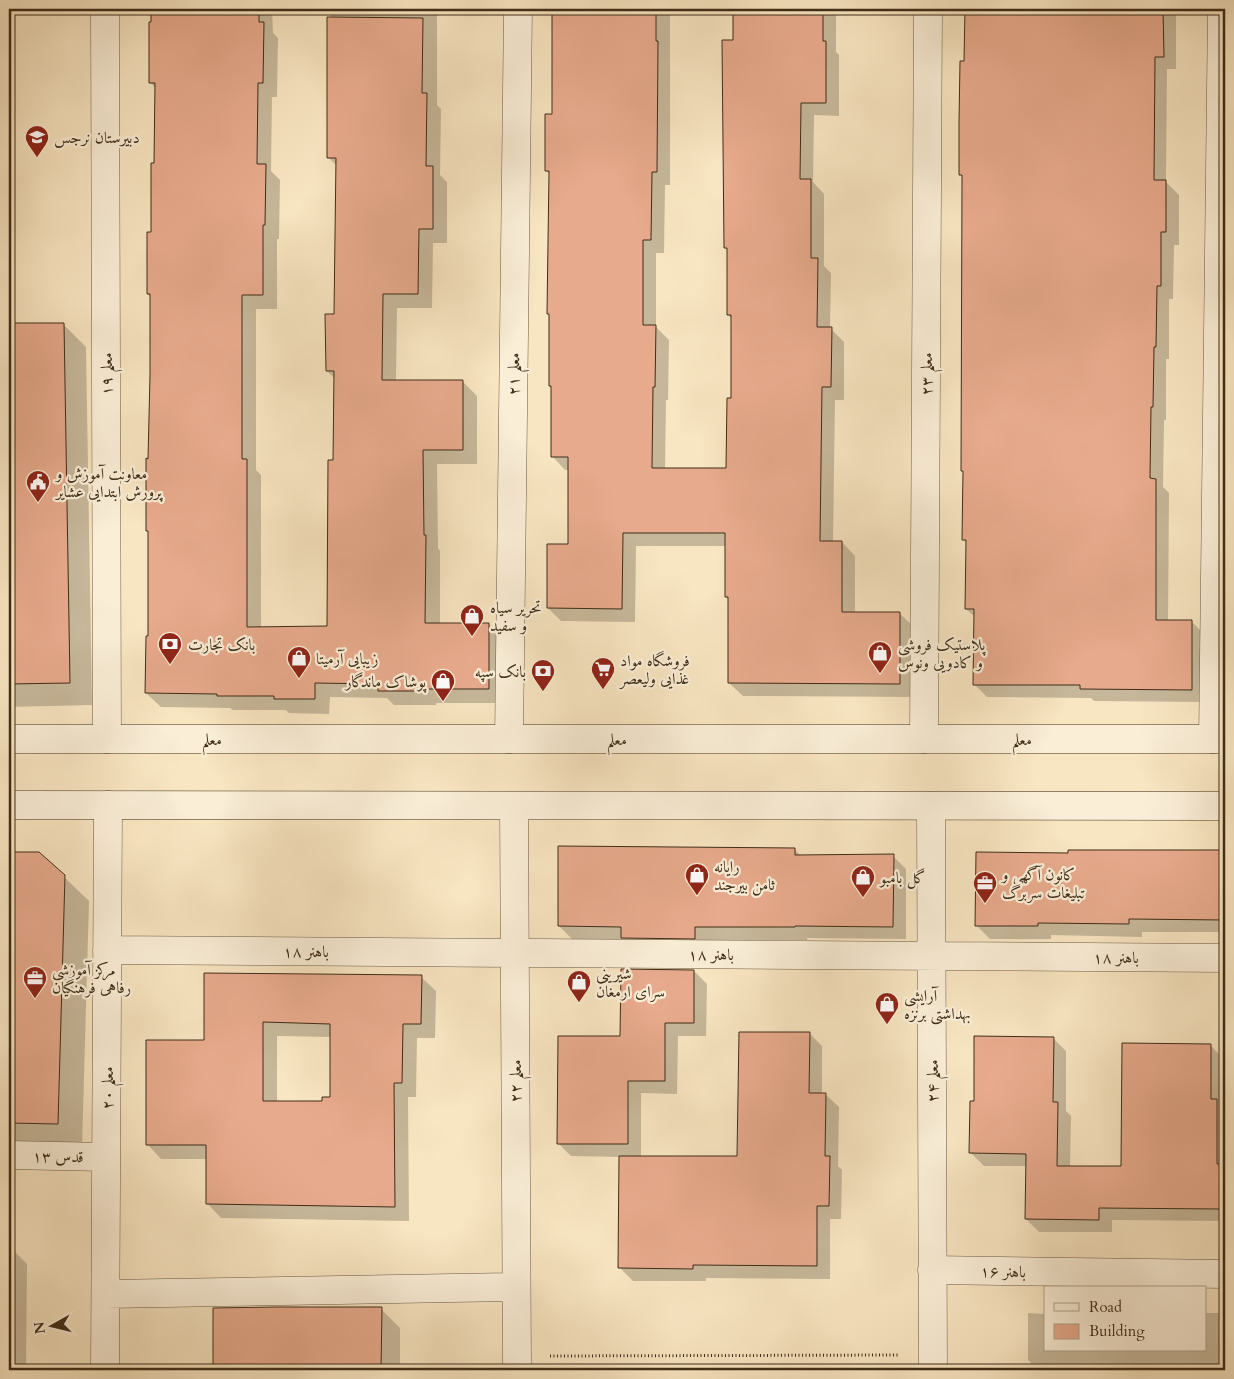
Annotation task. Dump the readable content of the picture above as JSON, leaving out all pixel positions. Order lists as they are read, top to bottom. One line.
{"streets":{"street":["معلم ۱۹","معلم ۲۱","معلم ۲۳","معلم","باهنر ۱۸","معلم ۲۲","معلم ۲۴","معلم ۲۰","قدس ۱۳","باهنر ۱۶"]},"crossings":[["معلم ۱۹","معلم"],["معلم ۲۱","معلم"],["معلم ۲۳","معلم"],["باهنر ۱۸","معلم ۲۲"],["باهنر ۱۸","معلم ۲۴"],["باهنر ۱۸","معلم ۲۰"],["معلم ۲۴","باهنر ۱۶"],["معلم ۲۰","قدس ۱۳"]],"places":{"school or university":["دبیرستان نرجس"],"public building":["معاونت آموزش و پرورش ابتدایی عشایر"],"shop":["تحریر سیاه و سفید","پلاستیک فروشی و کادویی ونوس","زیبایی آرمیتا","پوشاک ماندگار","رایانه ثامن بیرجند","گل بامبو","شیرینی سرای ارمغان","آرایشی بهداشتی برنزه"],"bank":["بانک تجارت","بانک سپه"],"supermarket":["فروشگاه مواد غذایی ولیعصر"],"office":["کانون آگهی و تبلیغات سربرگ","مرکز آموزشی رفاهی فرهنگیان"]},"legend":["Road","Building"],"north":"left"}
